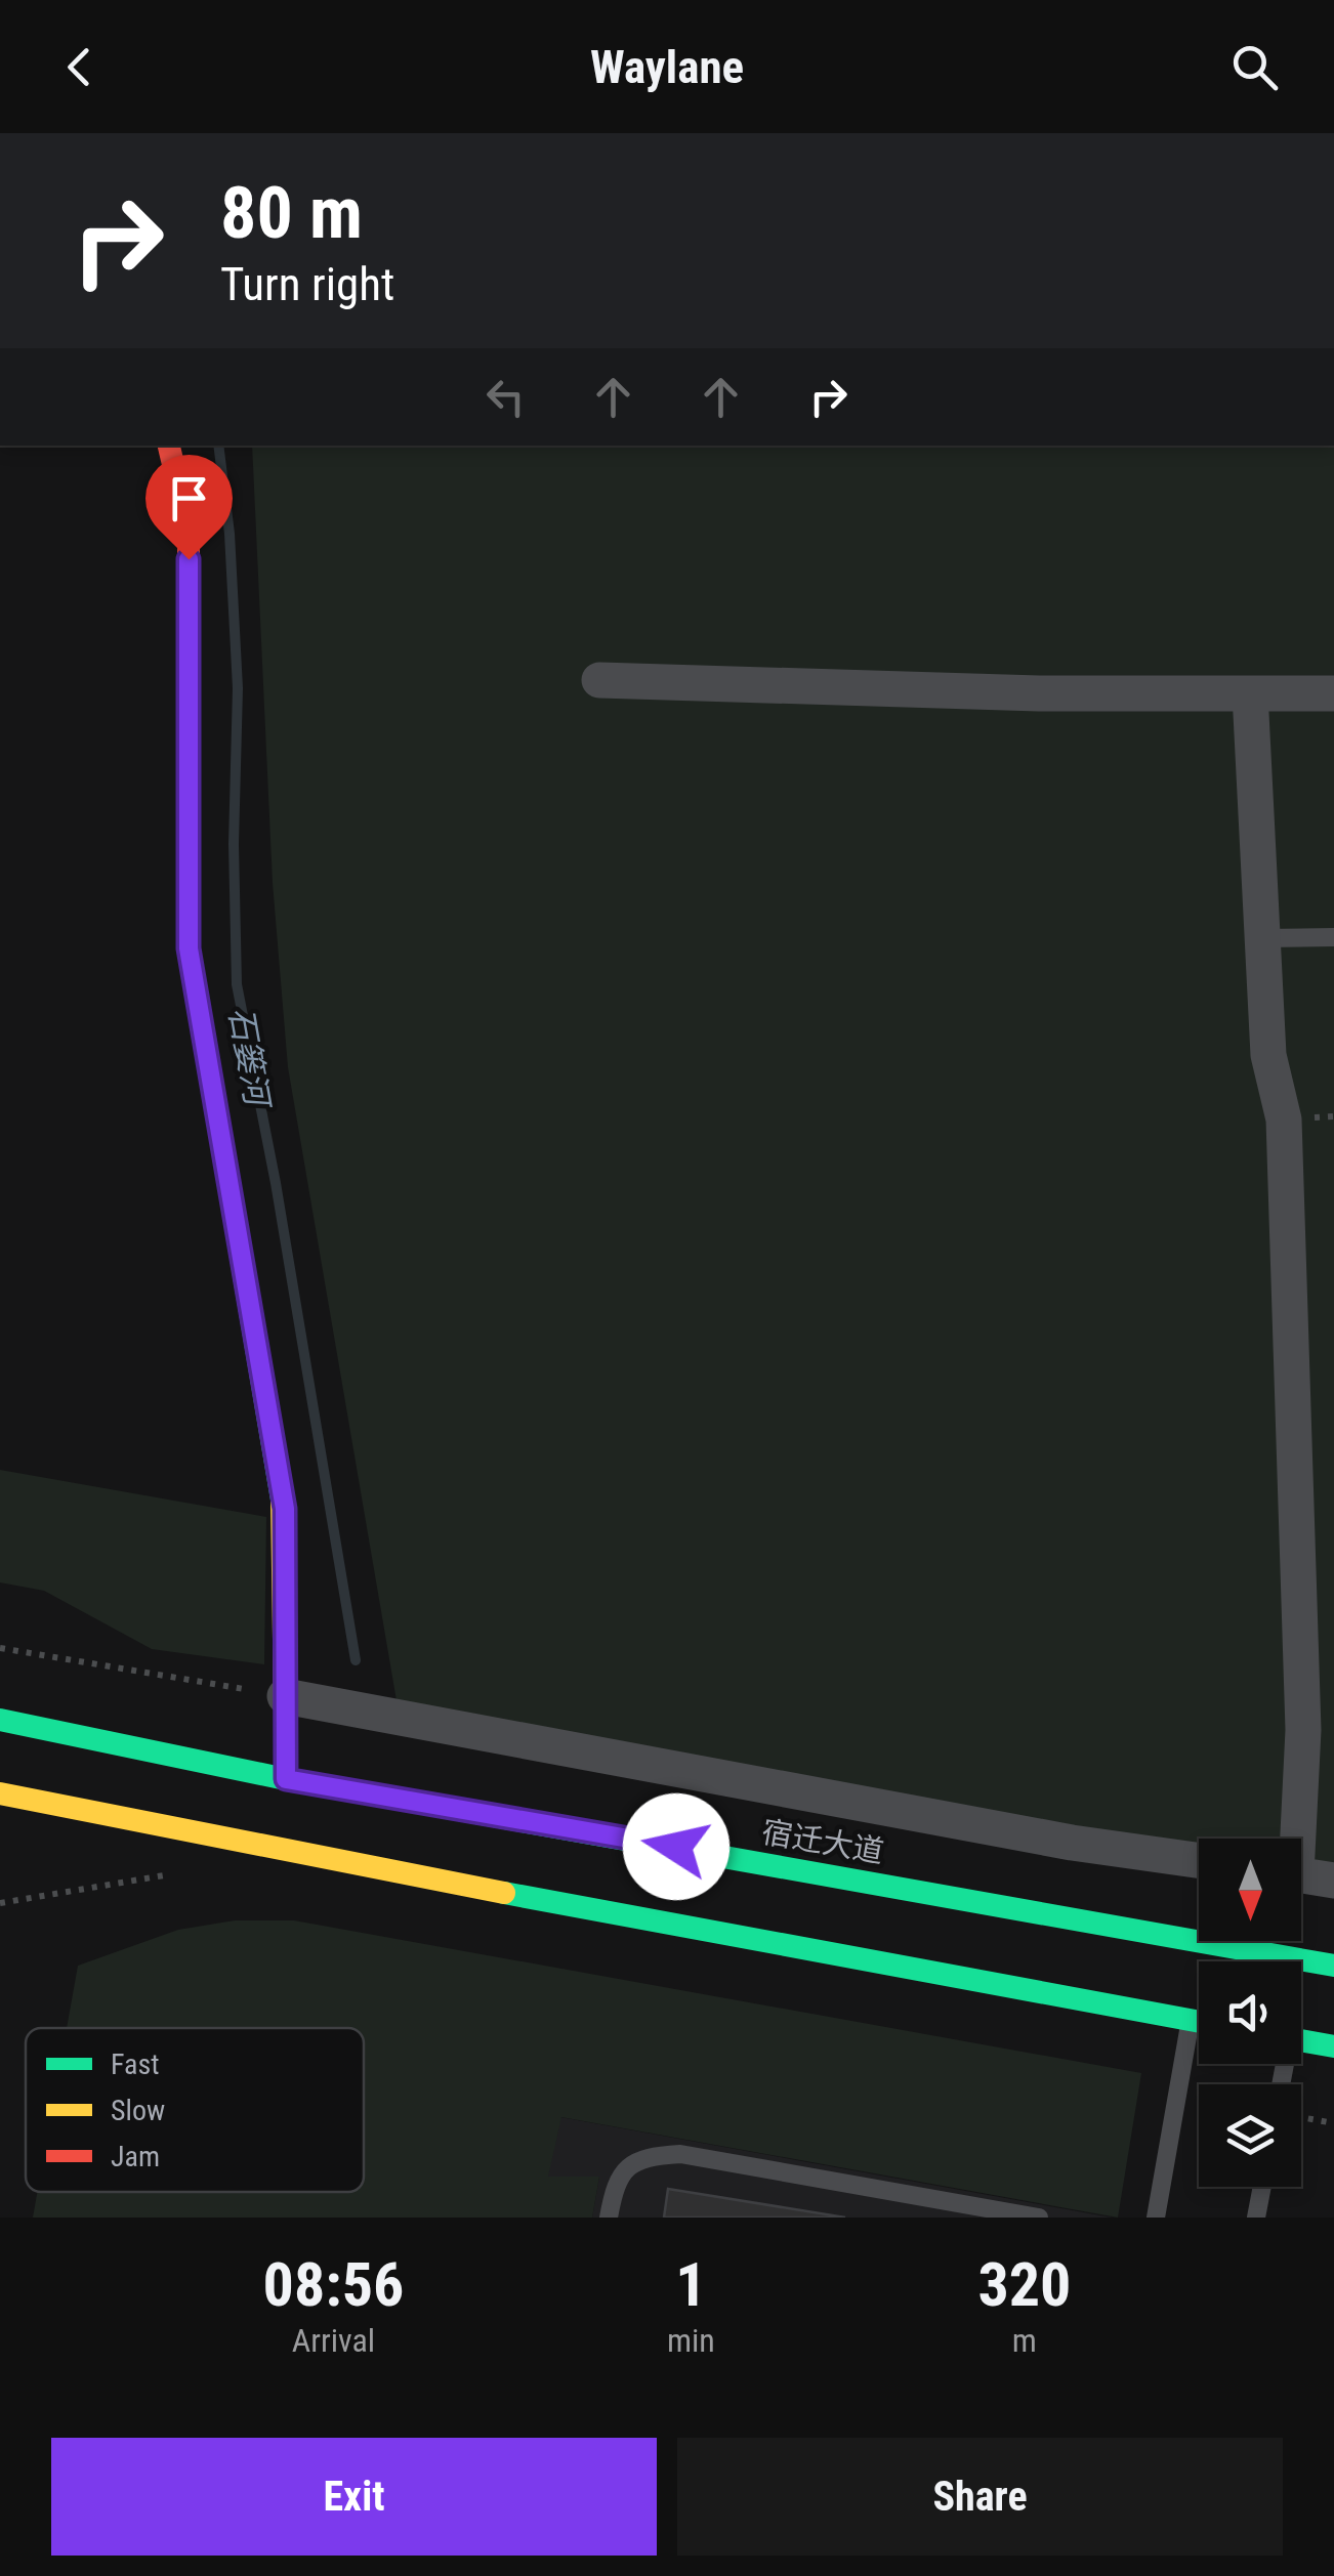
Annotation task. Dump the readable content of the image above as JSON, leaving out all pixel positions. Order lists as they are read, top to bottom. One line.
{"streets":{"main road":["宿迁大道"]},"water":["石篓河"],"legend":["Fast","Slow","Jam"],"north":"bottom","page":{"header":"Waylane","turn":["80 m","Turn right"],"eta":["08:56","Arrival","1","min","320","m"],"buttons":["Exit","Share"]}}
